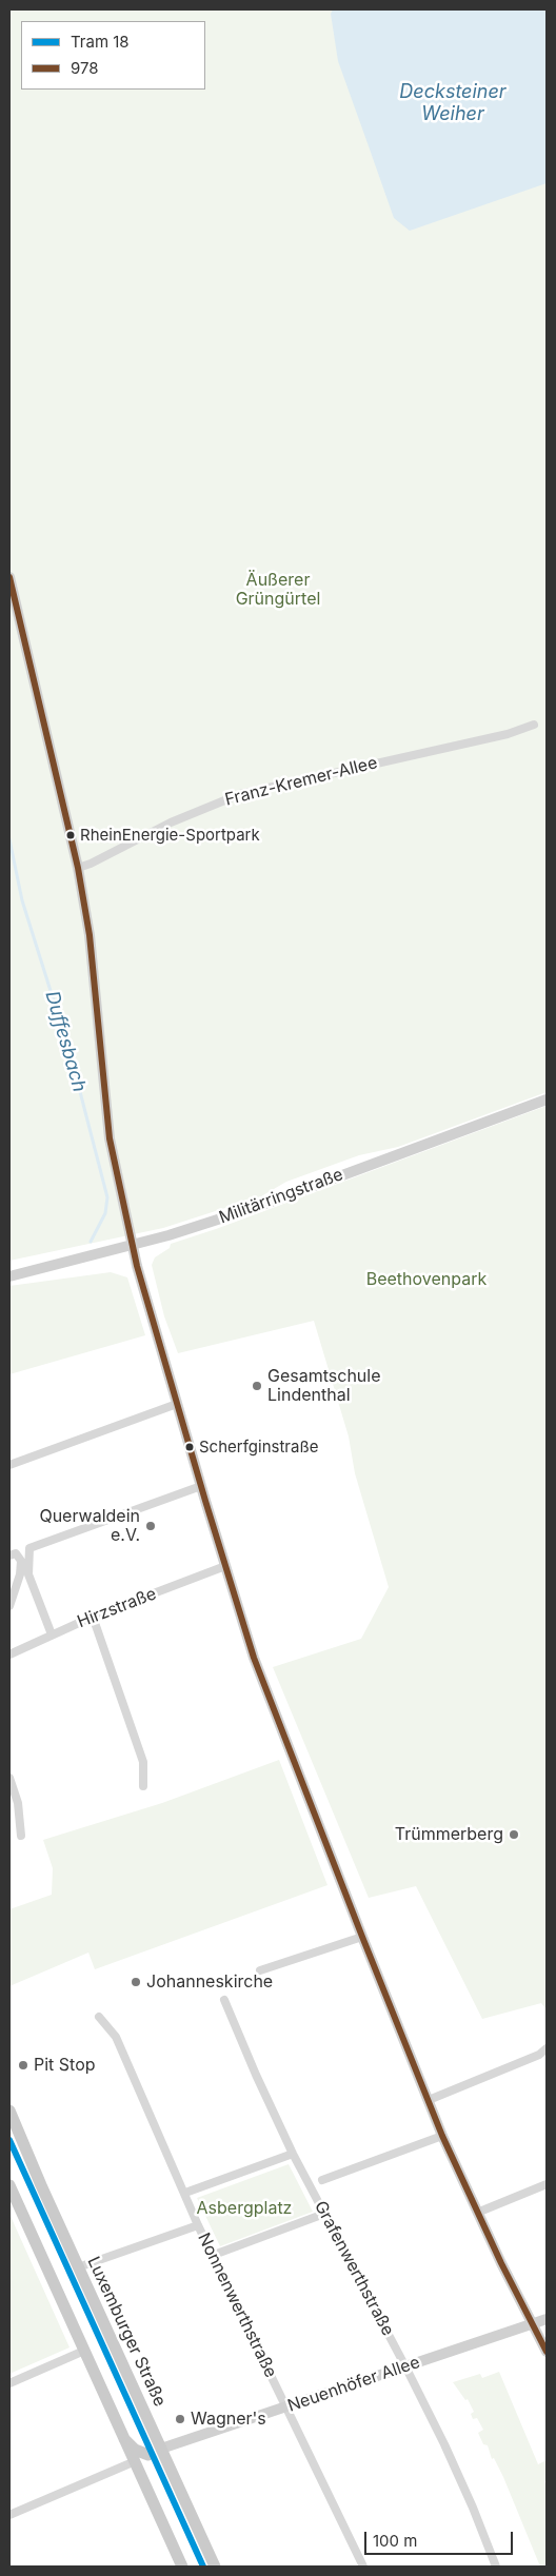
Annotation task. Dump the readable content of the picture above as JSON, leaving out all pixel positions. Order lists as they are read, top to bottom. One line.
{"streets":{"main road":["Luxemburger Straße"],"street":["Franz-Kremer-Allee","Militärringstraße","Hirzstraße","Grafenwerthstraße","Nonnenwerthstraße","Neuenhöfer Allee"]},"crossings":[["Grafenwerthstraße","Neuenhöfer Allee"],["Nonnenwerthstraße","Neuenhöfer Allee"],["Luxemburger Straße","Neuenhöfer Allee"]],"water":["Decksteiner Weiher","Duffesbach"],"parks":["Äußerer Grüngürtel","Beethovenpark","Asbergplatz"],"places":["RheinEnergie-Sportpark","Gesamtschule Lindenthal","Scherfginstraße","Querwaldein e.V.","Trümmerberg","Johanneskirche","Pit Stop","Wagner's"],"lines":["transit line 978","tram line 18"],"legend":["Tram 18","978"],"scale_bar":"100 m"}
